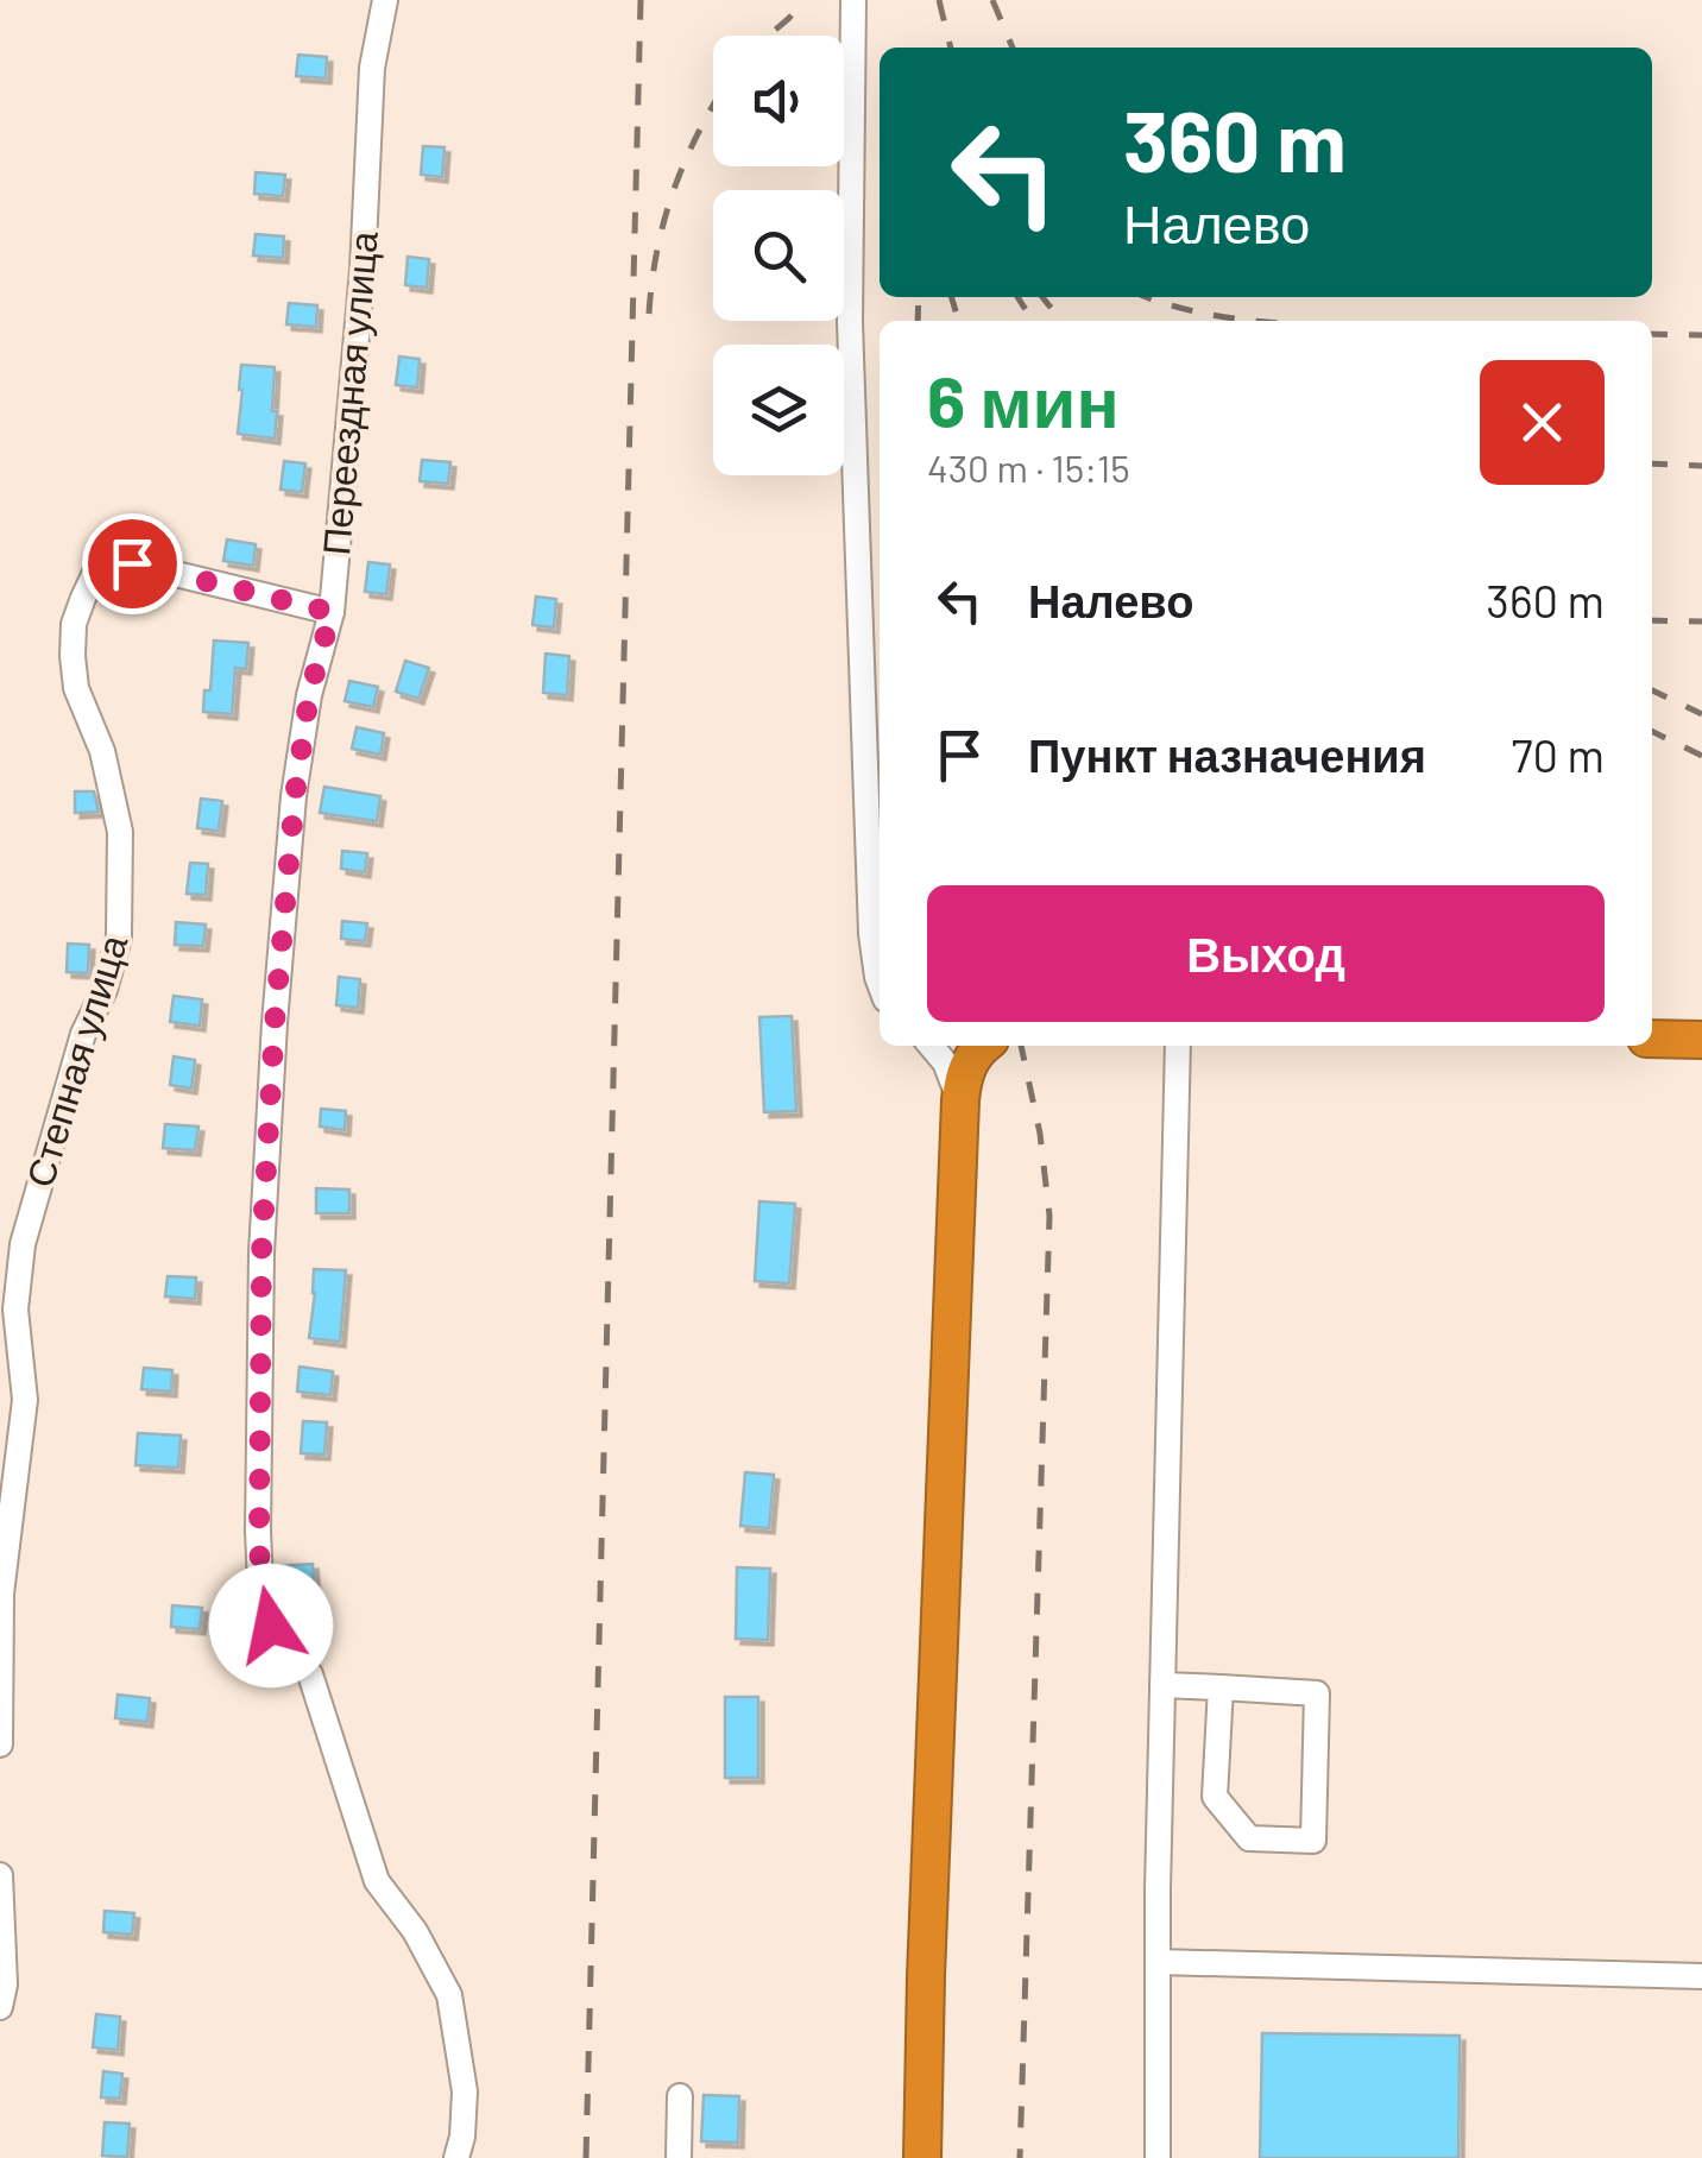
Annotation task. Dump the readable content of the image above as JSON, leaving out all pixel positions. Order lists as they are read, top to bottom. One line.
{"streets":{"street":["Переездная улица","Степная улица"]},"crossings":[["Переездная улица","Степная улица"]],"page":{"turn":["360 m","Налево"],"heading":["6 мин","430 m · 15:15"],"list":[{"name":"Налево","value":"360 m"},{"name":"Пункт назначения","value":"70 m"}],"buttons":"Выход"}}
